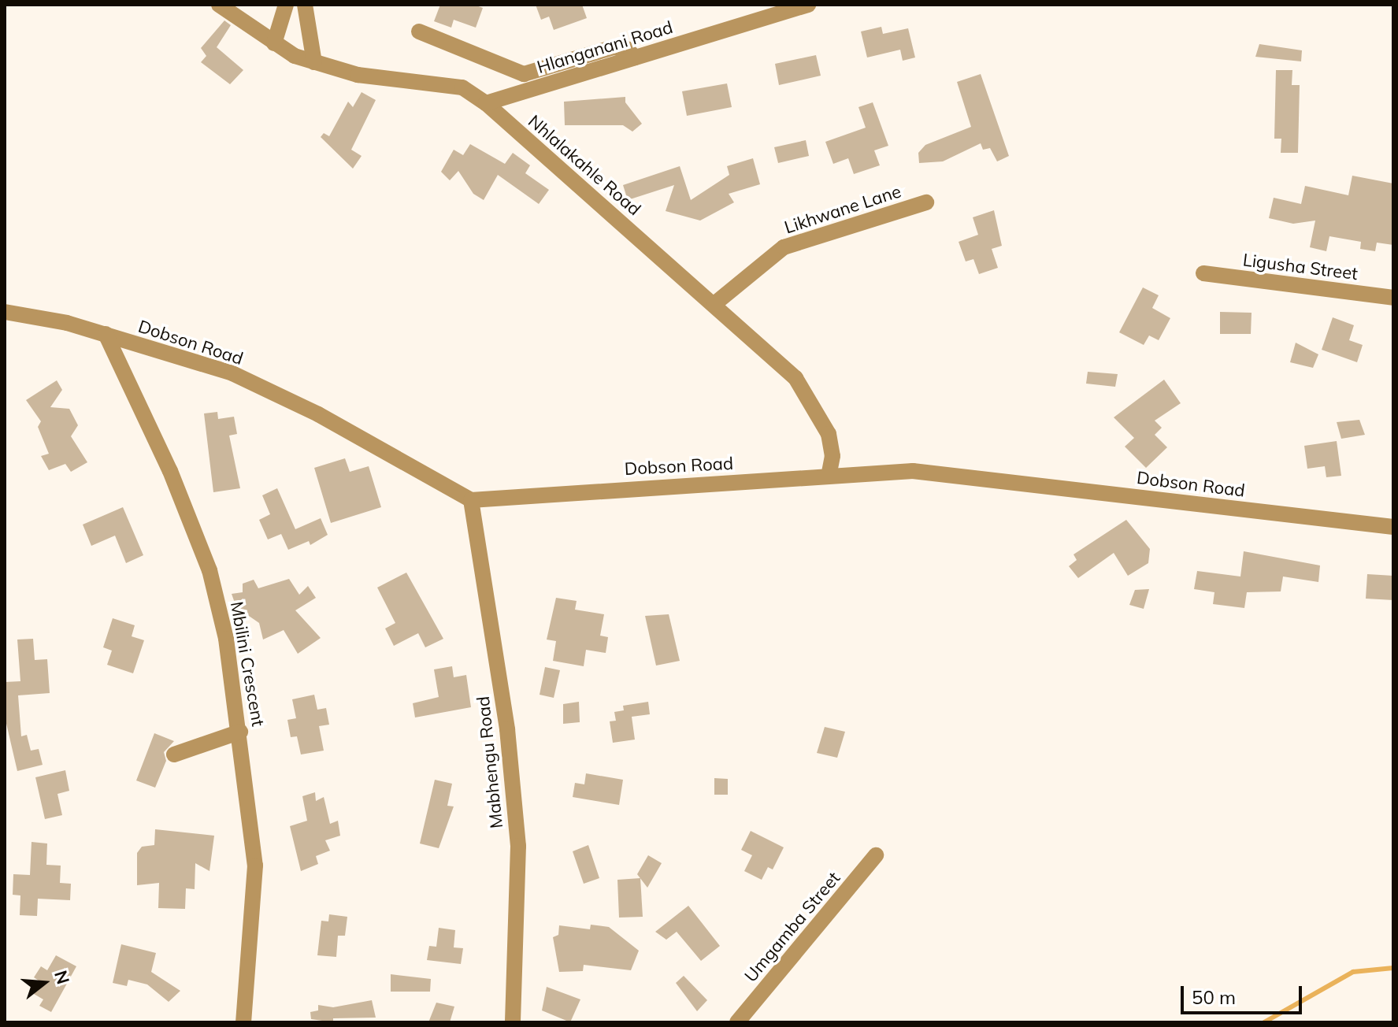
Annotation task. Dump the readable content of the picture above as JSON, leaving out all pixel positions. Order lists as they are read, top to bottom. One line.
{"streets":{"street":["Hlanganani Road","Nhlalakahle Road","Likhwane Lane","Ligusha Street","Dobson Road","Mbilini Crescent","Mabhengu Road","Umgamba Street"]},"crossings":[["Hlanganani Road","Nhlalakahle Road"],["Nhlalakahle Road","Likhwane Lane"],["Nhlalakahle Road","Dobson Road"],["Dobson Road","Mbilini Crescent"],["Dobson Road","Mabhengu Road"]],"scale_bar":"50 m","north":"right"}
